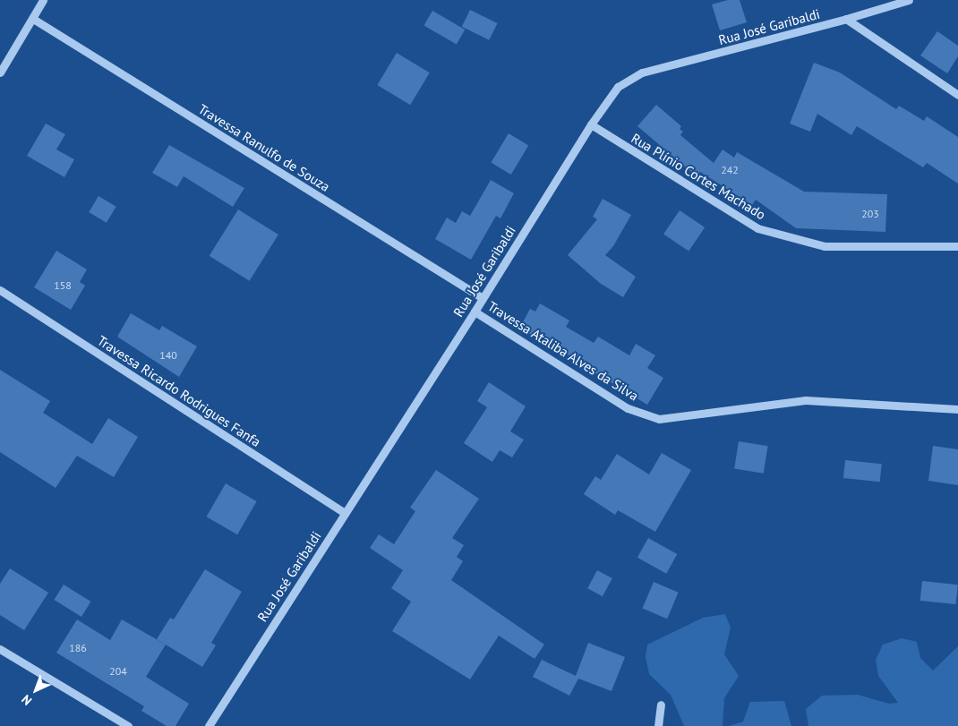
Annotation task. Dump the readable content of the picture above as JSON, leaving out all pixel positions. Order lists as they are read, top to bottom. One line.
{"streets":{"street":["Rua José Garibaldi","Travessa Ranulfo de Souza","Rua Plínio Cortes Machado","Travessa Ataliba Alves da Silva","Travessa Ricardo Rodrigues Fanfa"]},"crossings":[["Rua José Garibaldi","Travessa Ranulfo de Souza"],["Rua José Garibaldi","Rua Plínio Cortes Machado"],["Rua José Garibaldi","Travessa Ataliba Alves da Silva"],["Rua José Garibaldi","Travessa Ricardo Rodrigues Fanfa"]],"house_numbers":["242","203","158","140","186","204"],"north":"bottom left"}
